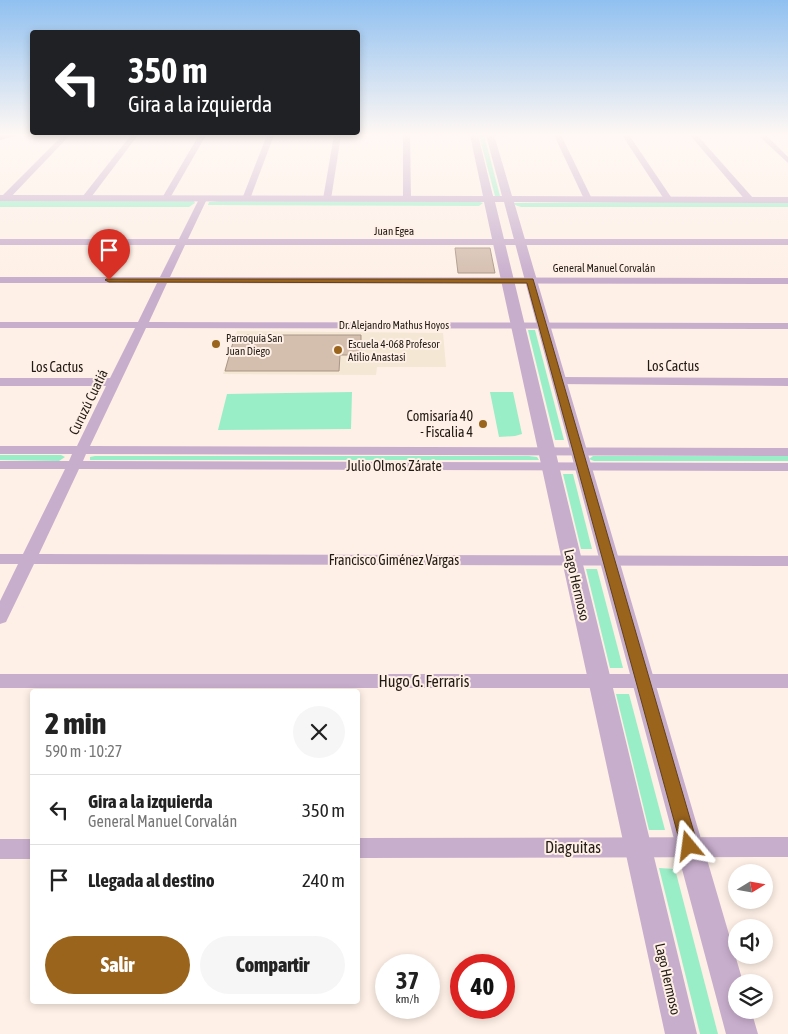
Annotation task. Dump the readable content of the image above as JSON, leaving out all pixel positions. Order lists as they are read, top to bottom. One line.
{"streets":{"street":["Juan Egea","General Manuel Corvalán","Dr. Alejandro Mathus Hoyos","Los Cactus","Curuzú Cuatiá","Julio Olmos Zárate","Francisco Giménez Vargas","Lago Hermoso","Hugo G. Ferraris","Diaguitas"]},"crossings":[["Juan Egea","Curuzú Cuatiá"],["Juan Egea","Lago Hermoso"],["General Manuel Corvalán","Curuzú Cuatiá"],["General Manuel Corvalán","Lago Hermoso"],["Dr. Alejandro Mathus Hoyos","Curuzú Cuatiá"],["Dr. Alejandro Mathus Hoyos","Lago Hermoso"],["Los Cactus","Curuzú Cuatiá"],["Los Cactus","Lago Hermoso"],["Curuzú Cuatiá","Julio Olmos Zárate"],["Curuzú Cuatiá","Francisco Giménez Vargas"],["Julio Olmos Zárate","Lago Hermoso"],["Francisco Giménez Vargas","Lago Hermoso"],["Lago Hermoso","Hugo G. Ferraris"],["Lago Hermoso","Diaguitas"]],"places":["Parroquía San Juan Diego","Escuela 4-068 Profesor Atilio Anastasi","Comisaría 40 - Fiscalia 4"],"north":"right","page":{"turn":["350 m","Gira a la izquierda"],"heading":["2 min","590 m · 10:27"],"list":[{"name":"Gira a la izquierda","note":"General Manuel Corvalán","value":"350 m"},{"name":"Llegada al destino","value":"240 m"}],"buttons":["Salir","Compartir"],"speed":"37 km/h","limit":"40"}}
